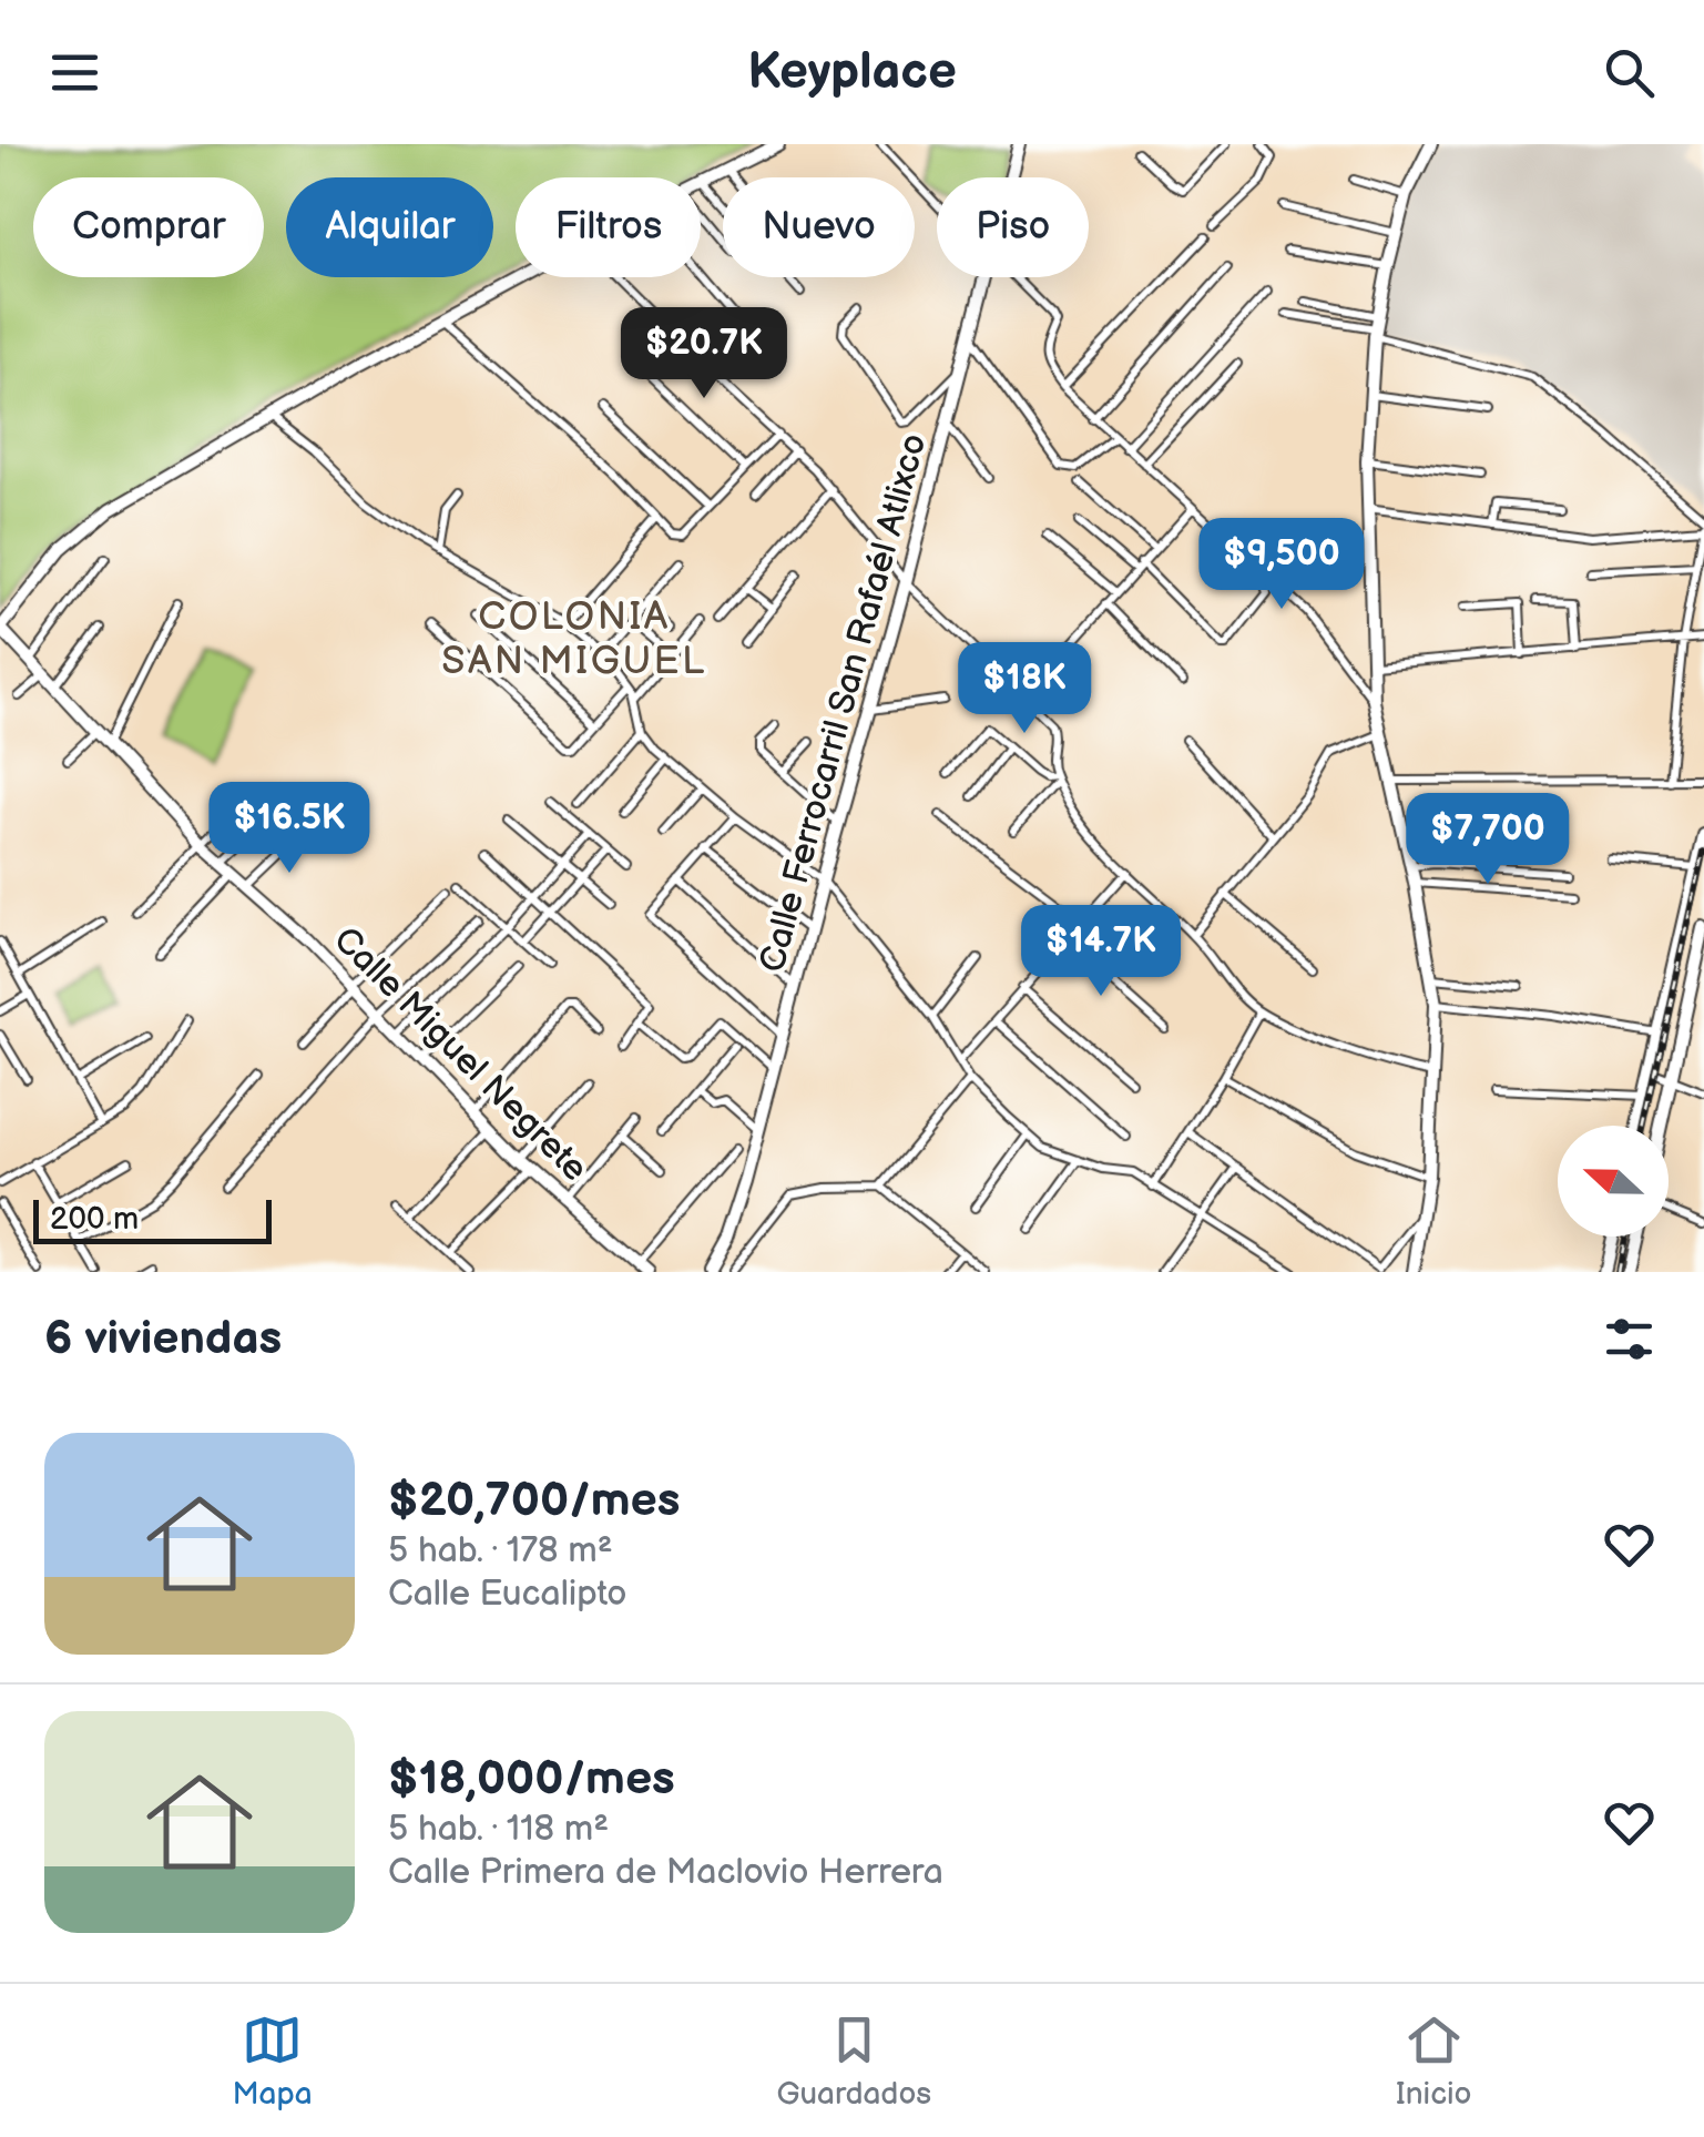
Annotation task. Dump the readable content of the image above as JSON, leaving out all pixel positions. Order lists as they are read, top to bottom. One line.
{"streets":{"street":["Calle Ferrocarril San Rafaél Atlixco","Calle Miguel Negrete"]},"districts":["COLONIA SAN MIGUEL"],"scale_bar":"200 m","north":"left","page":{"header":"Keyplace","chip":["Comprar","Alquilar","Filtros","Nuevo","Piso"],"price":["$20.7K","$9,500","$18K","$16.5K","$7,700","$14.7K"],"scale":"200 m","heading":"6 viviendas","list":[{"name":"$20,700/mes","note":"5 hab. · 178 m² · Calle Eucalipto"},{"name":"$18,000/mes","note":"5 hab. · 118 m² · Calle Primera de Maclovio Herrera"}],"tabs":["Mapa","Guardados","Inicio"]}}
